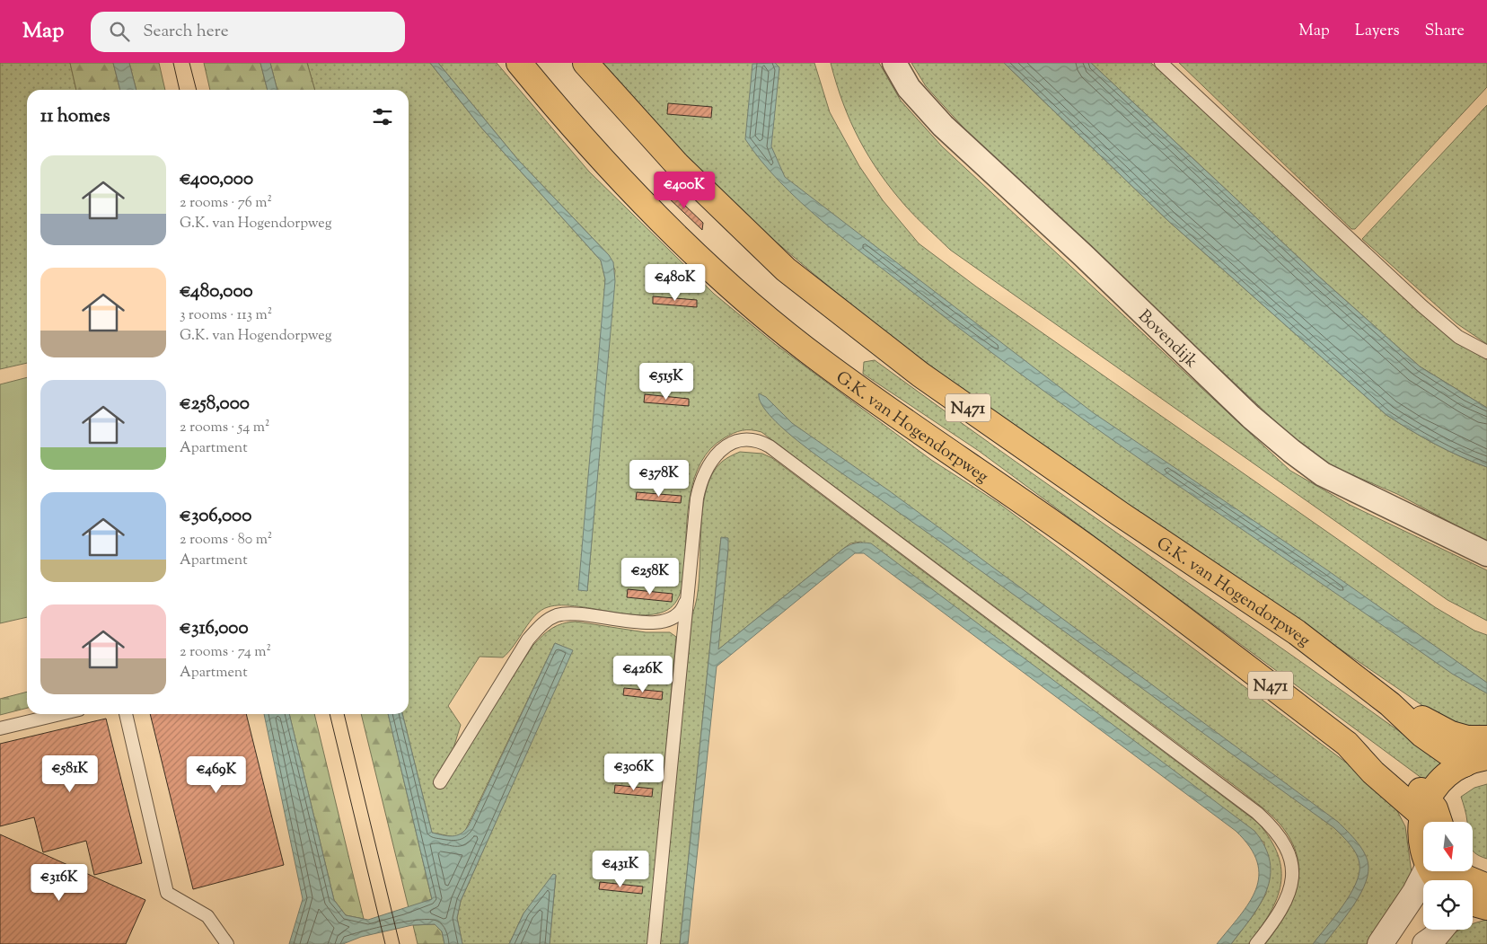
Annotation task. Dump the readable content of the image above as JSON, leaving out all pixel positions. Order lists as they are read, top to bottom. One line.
{"streets":{"main road":["N471","G.K. van Hogendorpweg"],"street":["Bovendijk"]},"crossings":[["N471","G.K. van Hogendorpweg"]],"north":"bottom","page":{"header":"Map","search":"Search here","nav":["Map","Layers","Share"],"heading":"11 homes","list":[{"name":"€400,000","note":"2 rooms · 76 m² · G.K. van Hogendorpweg"},{"name":"€480,000","note":"3 rooms · 113 m² · G.K. van Hogendorpweg"},{"name":"€258,000","note":"2 rooms · 54 m² · Apartment"},{"name":"€306,000","note":"2 rooms · 80 m² · Apartment"},{"name":"€316,000","note":"2 rooms · 74 m² · Apartment"}],"price":["€400K","€480K","€515K","€378K","€258K","€426K","€306K","€581K","€469K","€431K","€316K"]}}
